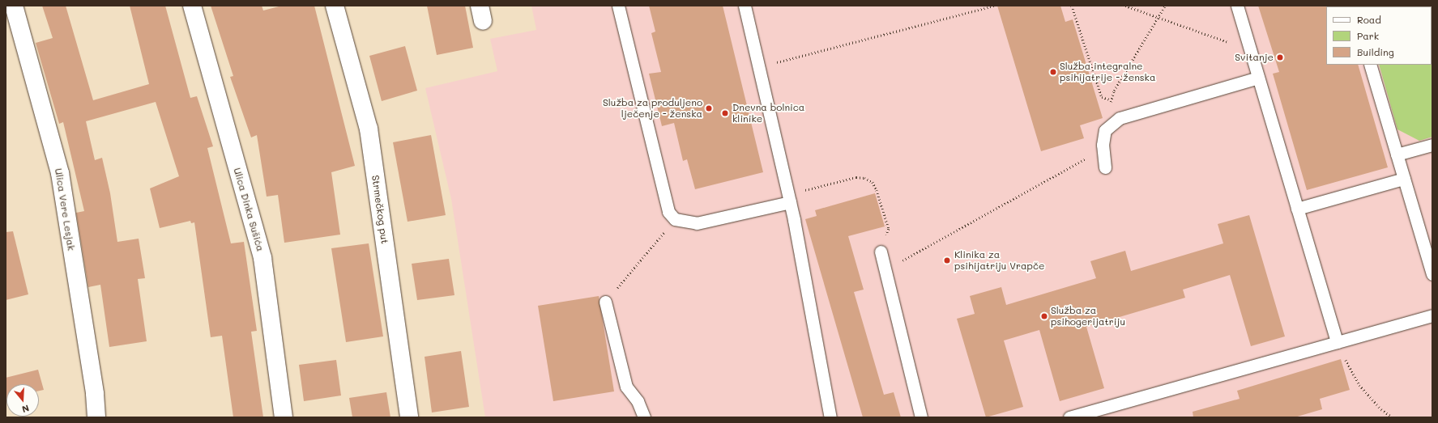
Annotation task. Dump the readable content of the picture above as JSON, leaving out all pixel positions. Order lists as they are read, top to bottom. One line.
{"streets":{"street":["Ulica Vere Lesjak","Ulica Dinka Sušića","Strmečkog put"]},"places":["Svitanje","Služba integralne psihijatrije - ženska","Služba za produljeno lječenje - ženska","Dnevna bolnica klinike","Klinika za psihijatriju Vrapče","Služba za psihogerijatriju"],"legend":["Road","Park","Building"],"north":"bottom"}
